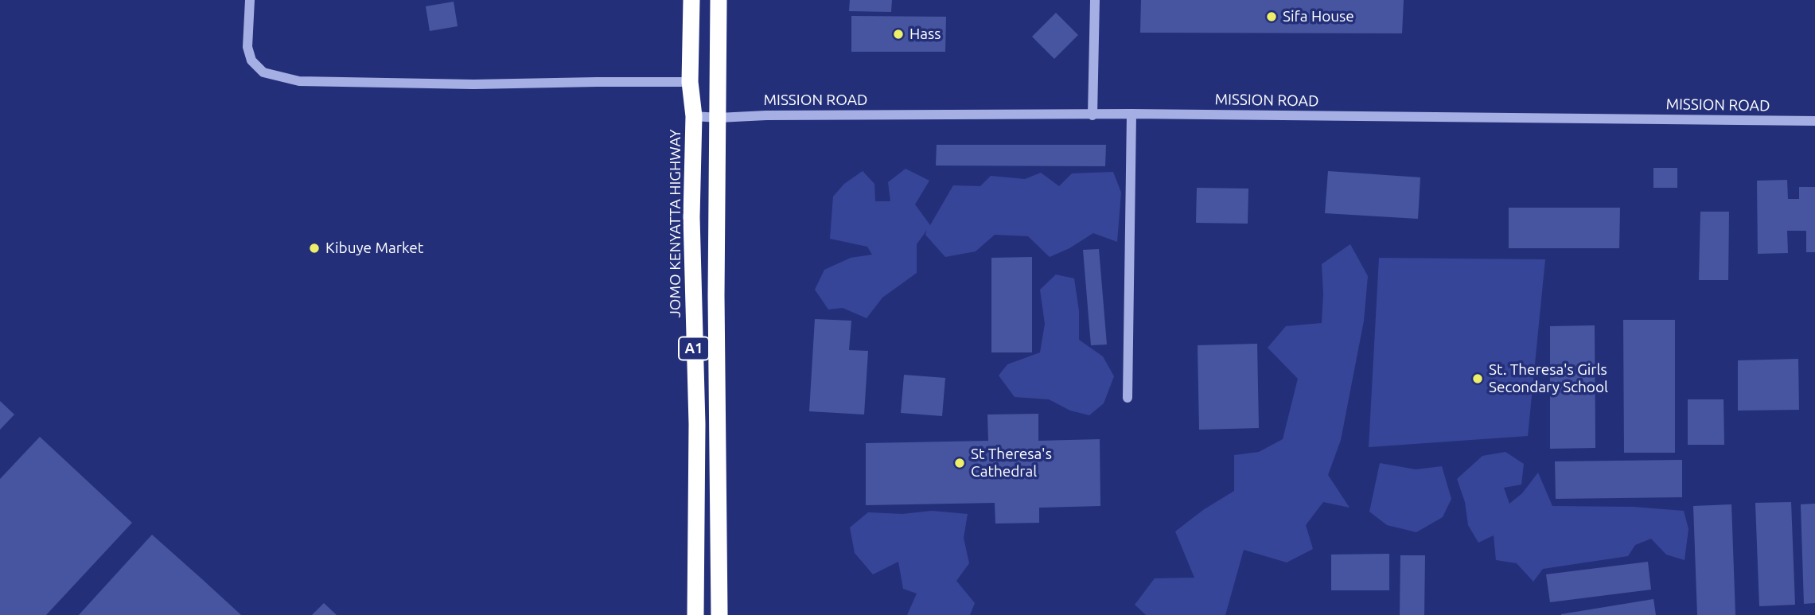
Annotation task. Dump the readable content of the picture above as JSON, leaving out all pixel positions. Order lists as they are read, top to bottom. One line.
{"streets":{"highway":["JOMO KENYATTA HIGHWAY","A1"],"street":["MISSION ROAD"]},"crossings":[["MISSION ROAD","JOMO KENYATTA HIGHWAY"],["MISSION ROAD","A1"]],"places":["Sifa House","Hass","Kibuye Market","St. Theresa's Girls Secondary School","St Theresa's Cathedral"]}
